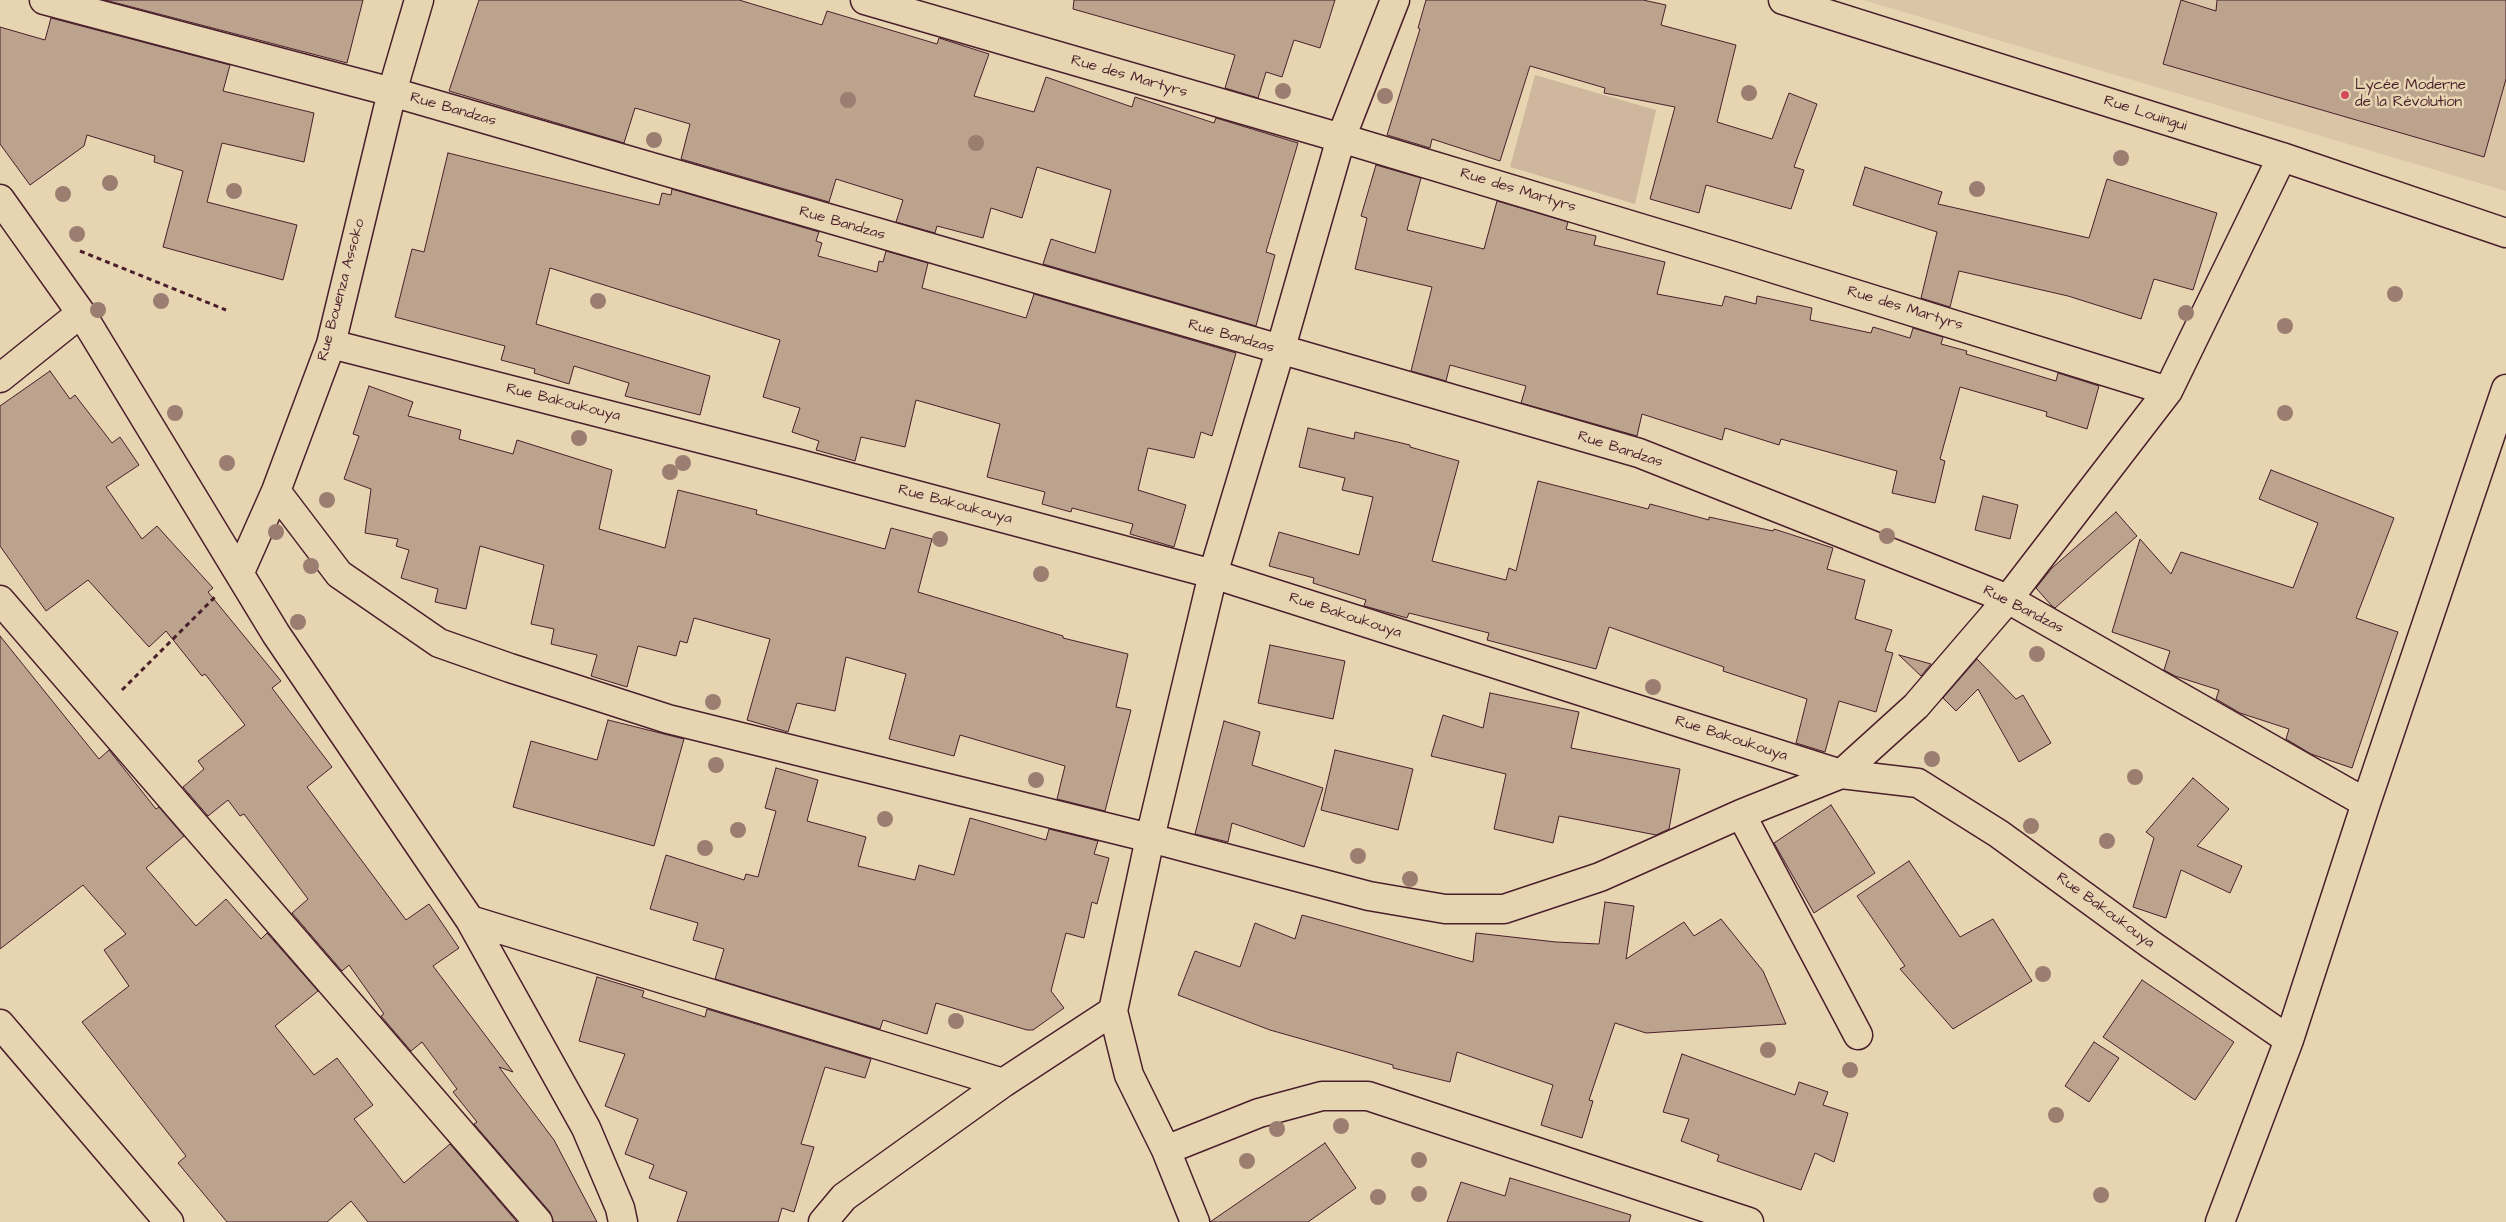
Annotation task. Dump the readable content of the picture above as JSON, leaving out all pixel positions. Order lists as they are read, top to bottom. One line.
{"streets":{"street":["Rue des Martyrs","Rue Bandzas","Rue Louingui","Rue Bouenza Assoko","Rue Bakoukouya"]},"crossings":[["Rue Bandzas","Rue Bouenza Assoko"],["Rue Bouenza Assoko","Rue Bakoukouya"]],"places":["Lycée Moderne de la Révolution"]}
